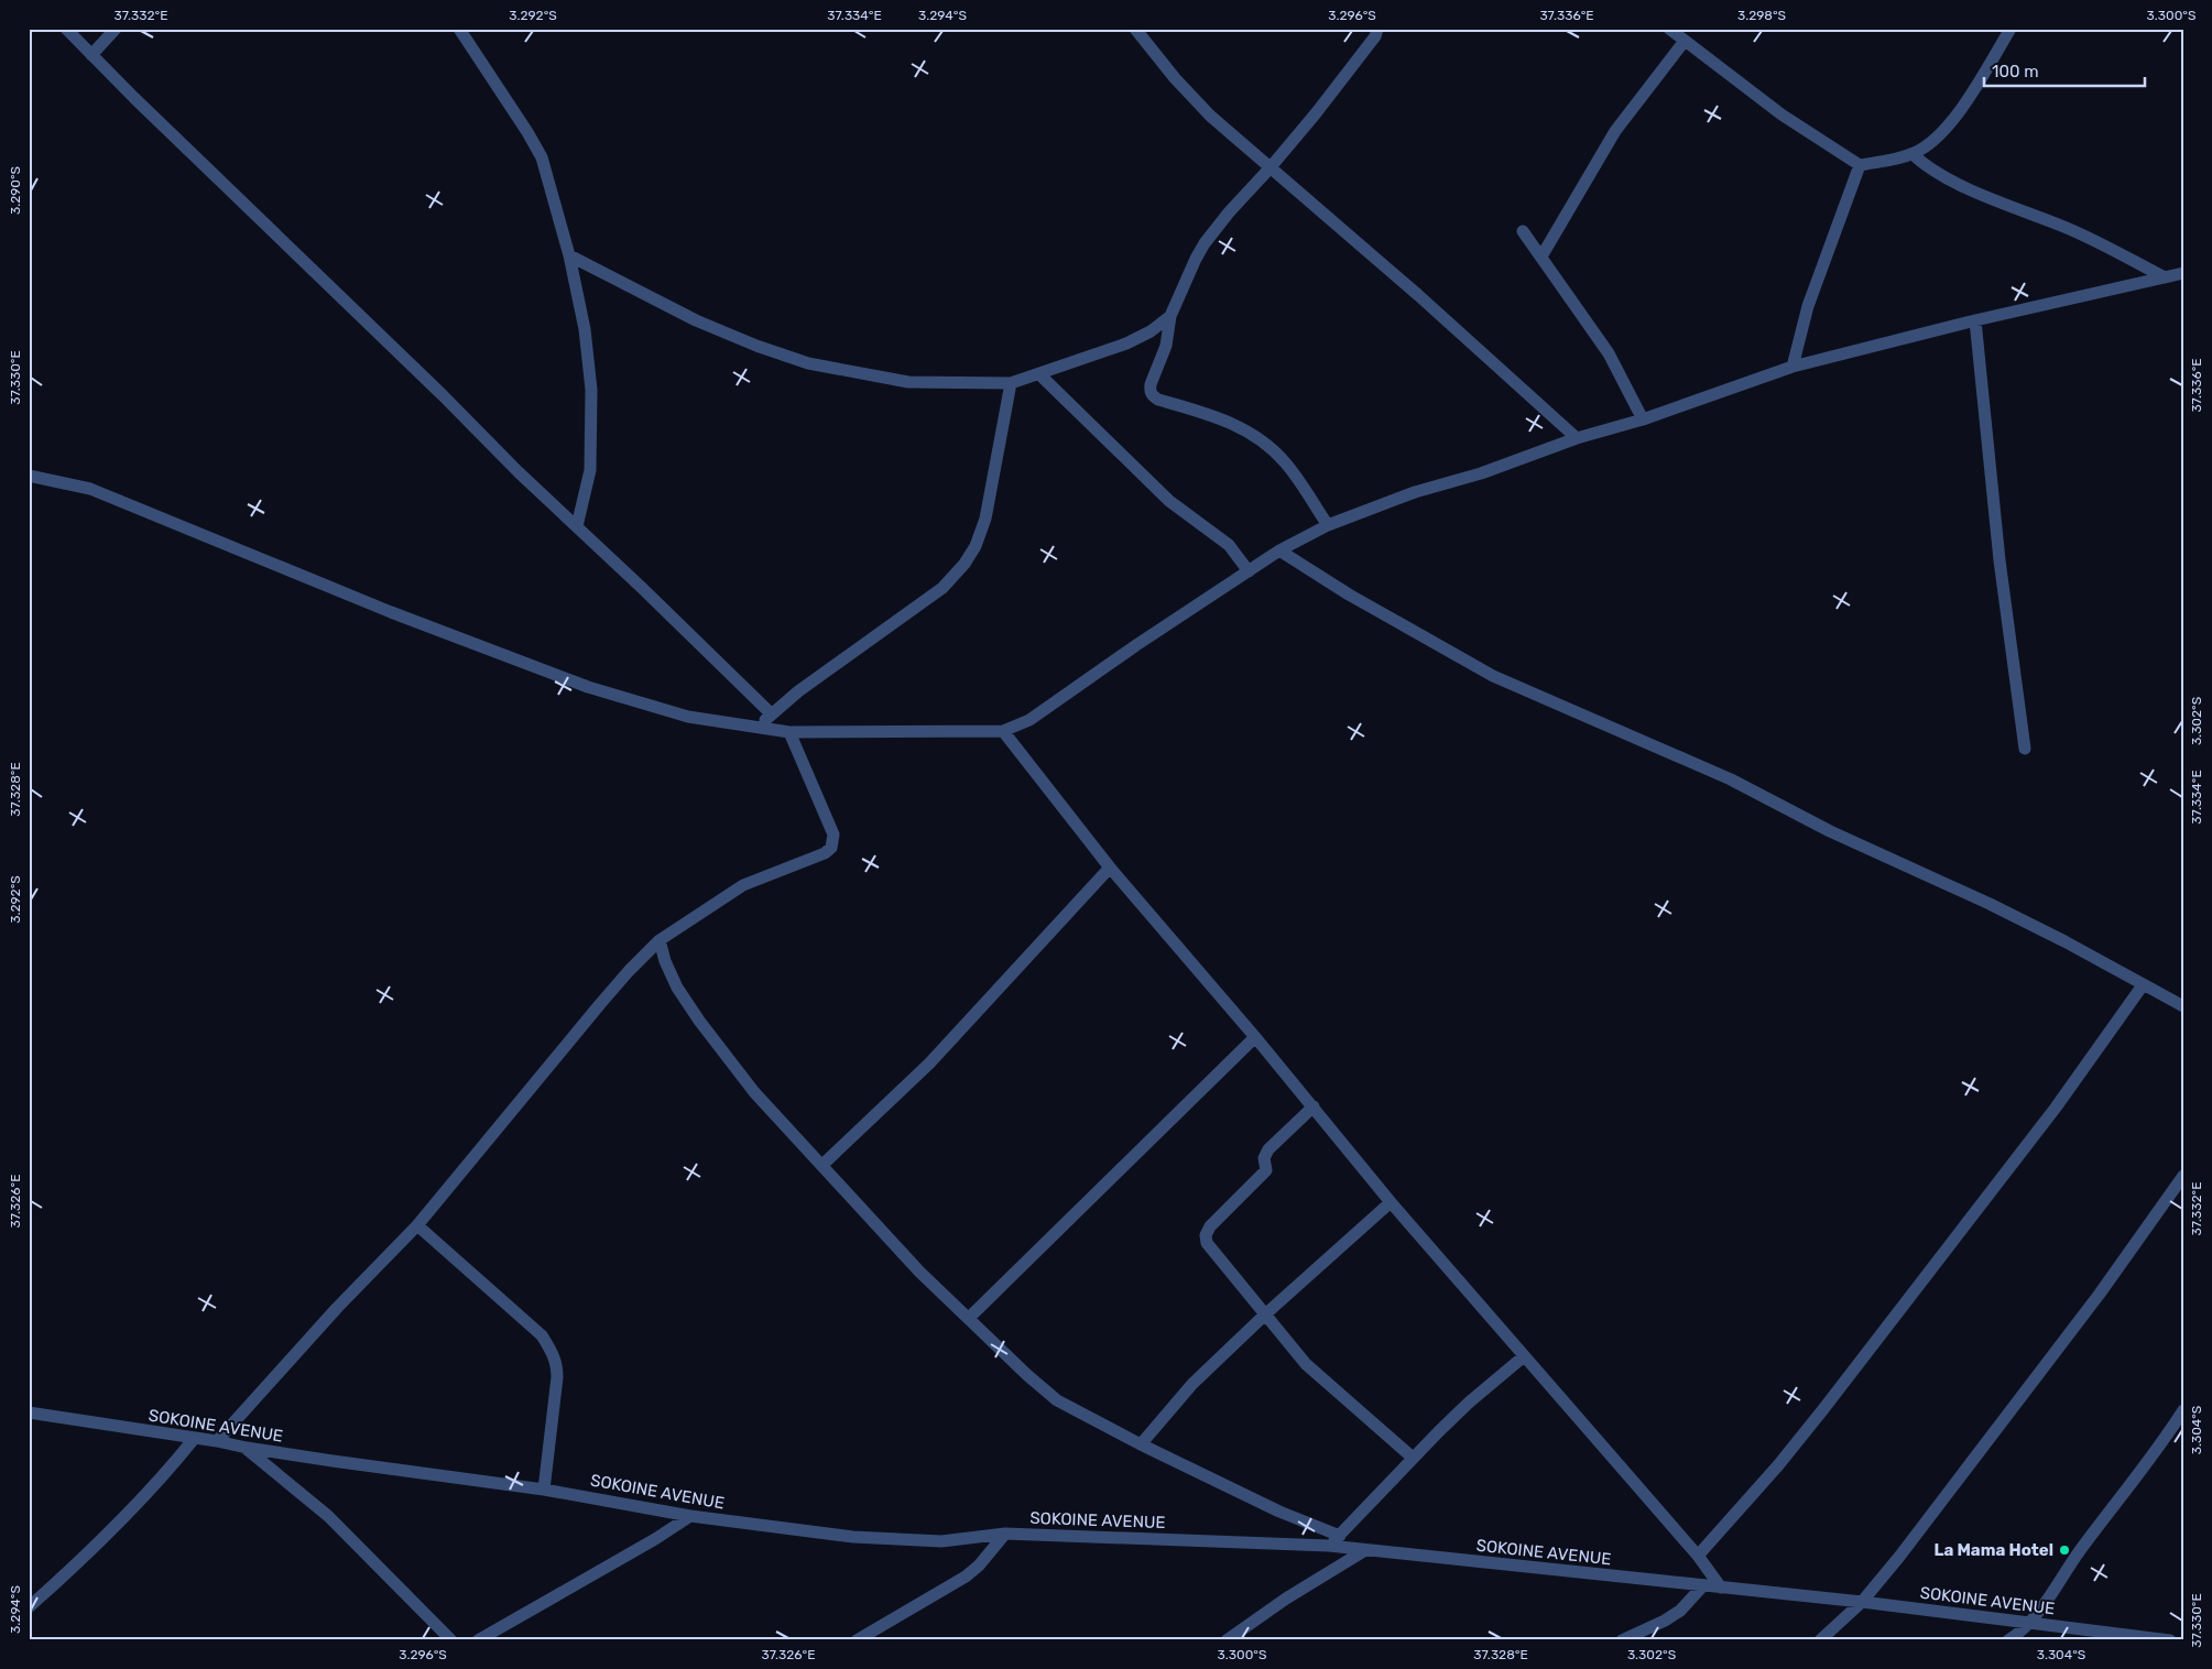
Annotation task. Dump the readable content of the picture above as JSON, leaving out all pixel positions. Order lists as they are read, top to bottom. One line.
{"streets":{"street":["SOKOINE AVENUE"]},"places":["La Mama Hotel"],"scale_bar":"100 m","coordinates":["37.332°E","3.292°S","37.334°E","3.294°S","3.296°S","37.336°E","3.298°S","3.300°S","3.290°S","37.330°E","3.302°S","37.328°E","37.326°E","3.304°S"]}
